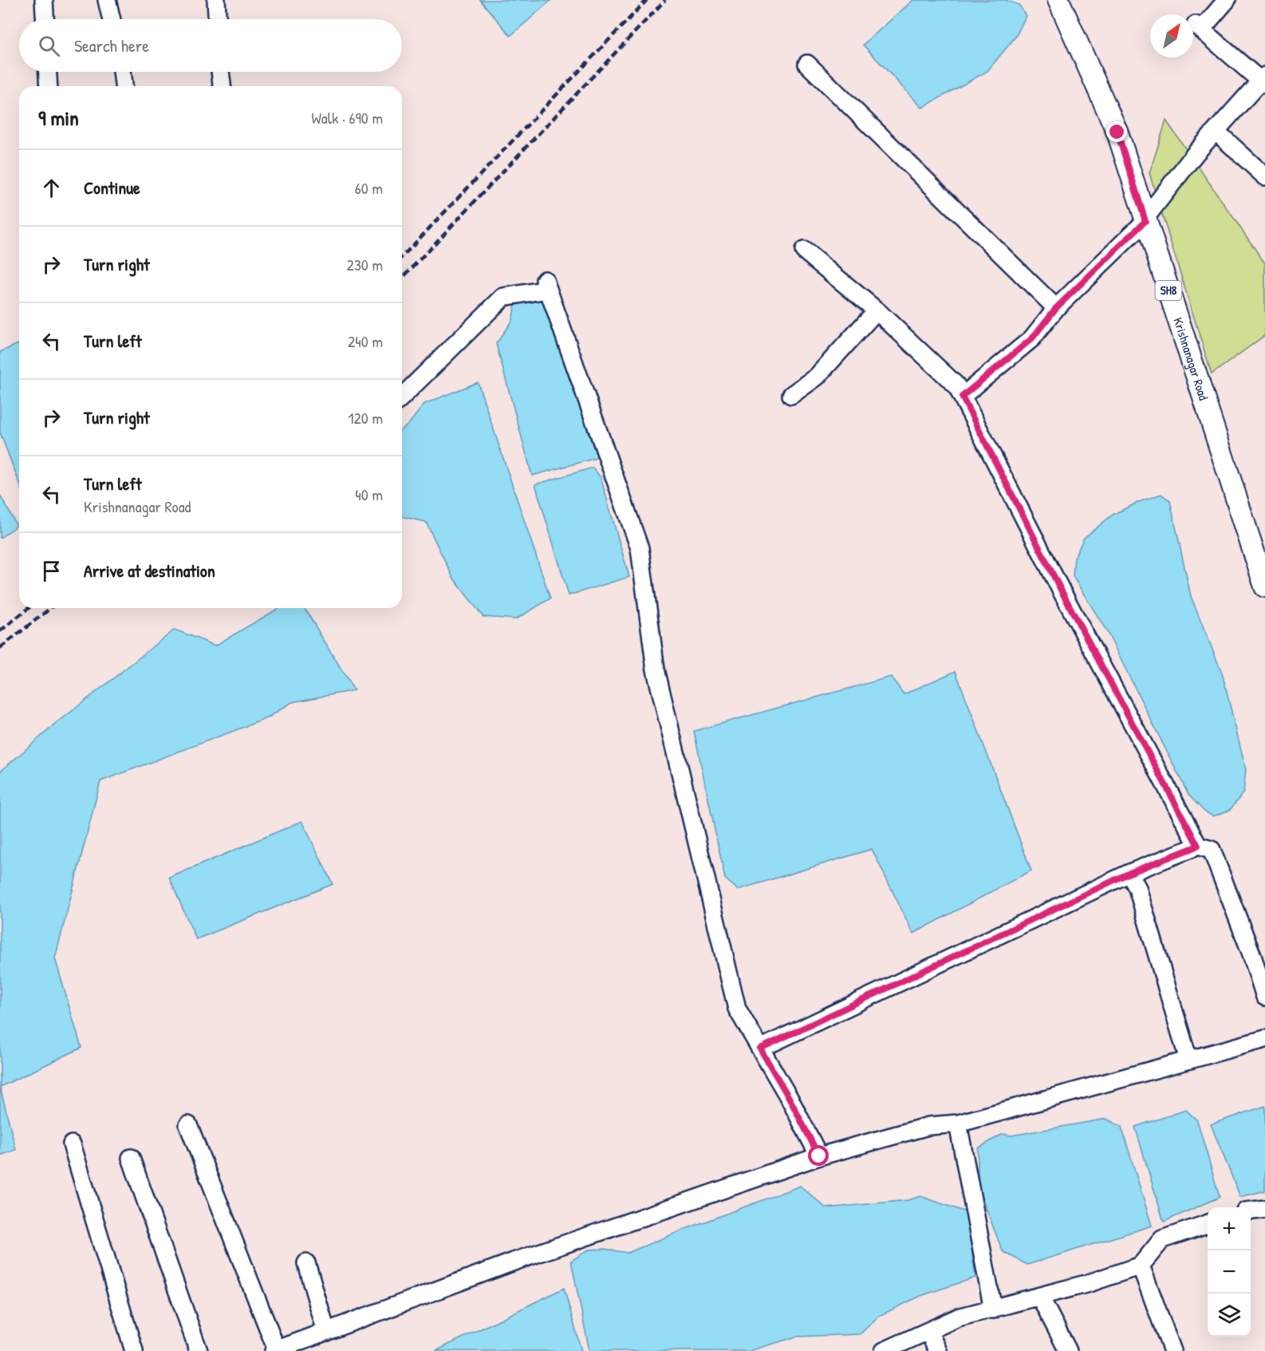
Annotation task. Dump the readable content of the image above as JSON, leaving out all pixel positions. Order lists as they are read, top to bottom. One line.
{"streets":{"main road":["SH8","Krishnanagar Road"]},"north":"top right","page":{"search":"Search here","heading":["9 min","Walk · 690 m"],"list":[["Continue","60 m"],["Turn right","230 m"],["Turn left","240 m"],["Turn right","120 m"],["Turn left","Krishnanagar Road","40 m"],"Arrive at destination"],"map_buttons":["+","−"]}}
